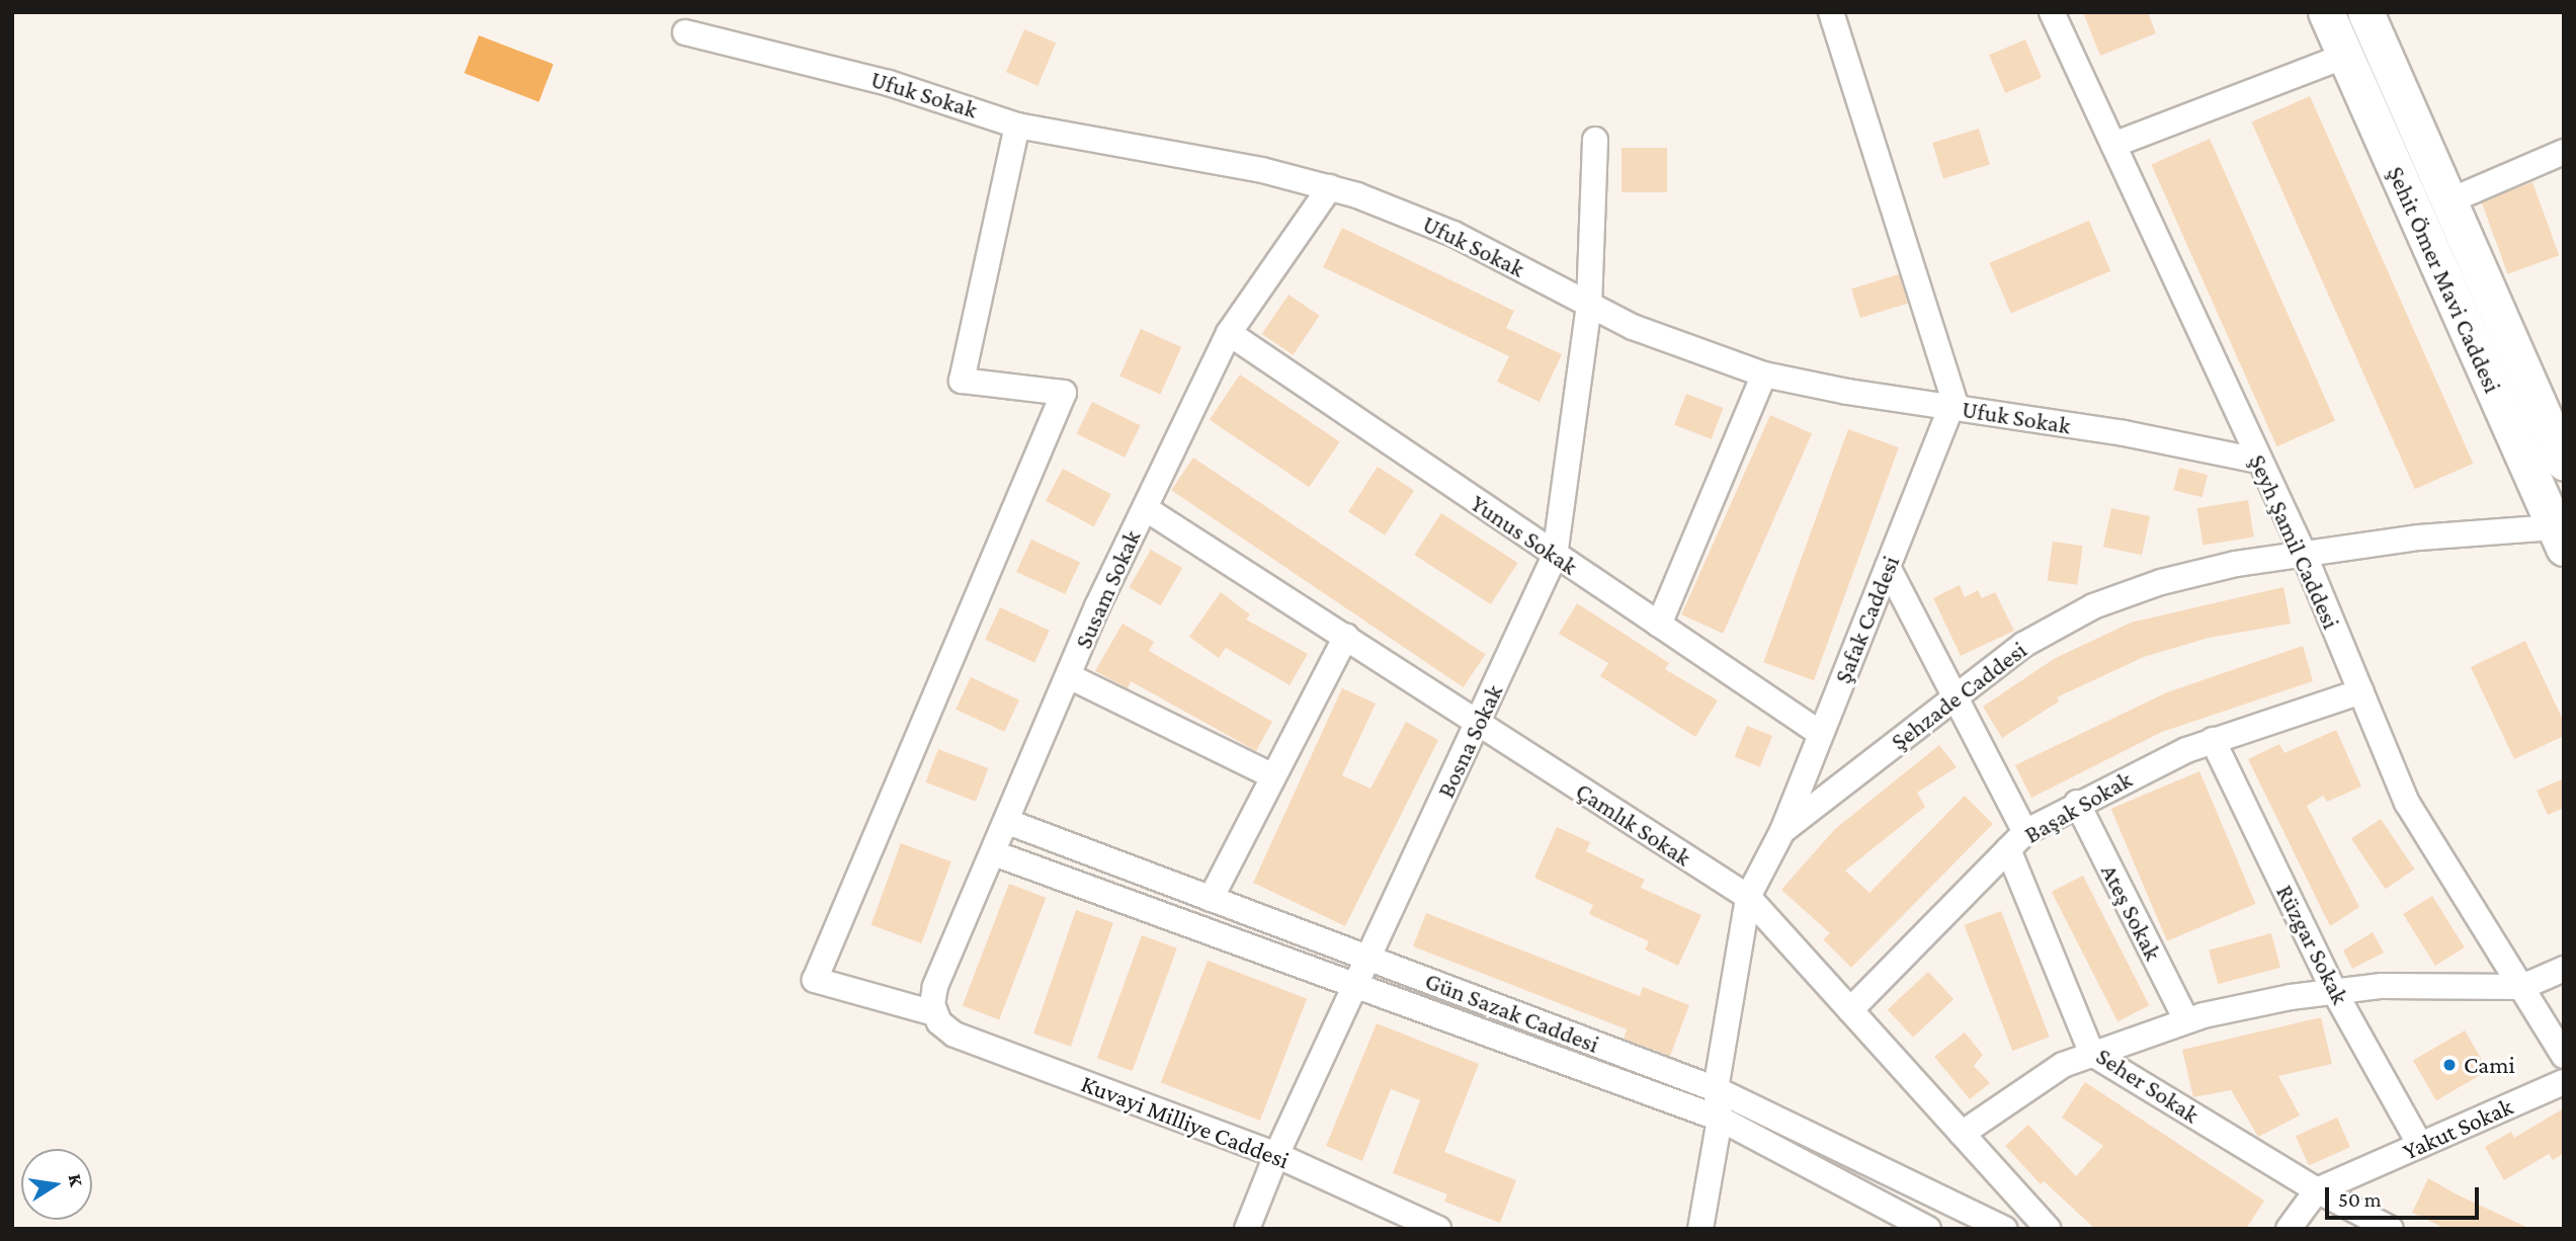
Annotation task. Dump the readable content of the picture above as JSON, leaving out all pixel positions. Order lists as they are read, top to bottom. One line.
{"streets":{"main road":["Şehit Ömer Mavi Caddesi"],"street":["Ufuk Sokak","Yunus Sokak","Şeyh Şamil Caddesi","Susam Sokak","Şafak Caddesi","Şehzade Caddesi","Bosna Sokak","Başak Sokak","Çamlık Sokak","Ateş Sokak","Rüzgar Sokak","Gün Sazak Caddesi","Seher Sokak","Kuvayi Milliye Caddesi","Yakut Sokak"]},"crossings":[["Ufuk Sokak","Şeyh Şamil Caddesi"],["Ufuk Sokak","Susam Sokak"],["Ufuk Sokak","Şafak Caddesi"],["Ufuk Sokak","Bosna Sokak"],["Şehit Ömer Mavi Caddesi","Şehzade Caddesi"],["Yunus Sokak","Susam Sokak"],["Yunus Sokak","Şafak Caddesi"],["Yunus Sokak","Bosna Sokak"],["Şeyh Şamil Caddesi","Şehzade Caddesi"],["Şeyh Şamil Caddesi","Başak Sokak"],["Susam Sokak","Çamlık Sokak"],["Susam Sokak","Gün Sazak Caddesi"],["Susam Sokak","Kuvayi Milliye Caddesi"],["Şafak Caddesi","Şehzade Caddesi"],["Şafak Caddesi","Seher Sokak"],["Şehzade Caddesi","Çamlık Sokak"],["Şehzade Caddesi","Gün Sazak Caddesi"],["Şehzade Caddesi","Seher Sokak"],["Bosna Sokak","Çamlık Sokak"],["Bosna Sokak","Gün Sazak Caddesi"],["Bosna Sokak","Kuvayi Milliye Caddesi"],["Başak Sokak","Çamlık Sokak"],["Başak Sokak","Ateş Sokak"],["Başak Sokak","Rüzgar Sokak"],["Başak Sokak","Seher Sokak"],["Rüzgar Sokak","Yakut Sokak"],["Seher Sokak","Yakut Sokak"]],"places":["Cami"],"scale_bar":"50 m","north":"right"}
